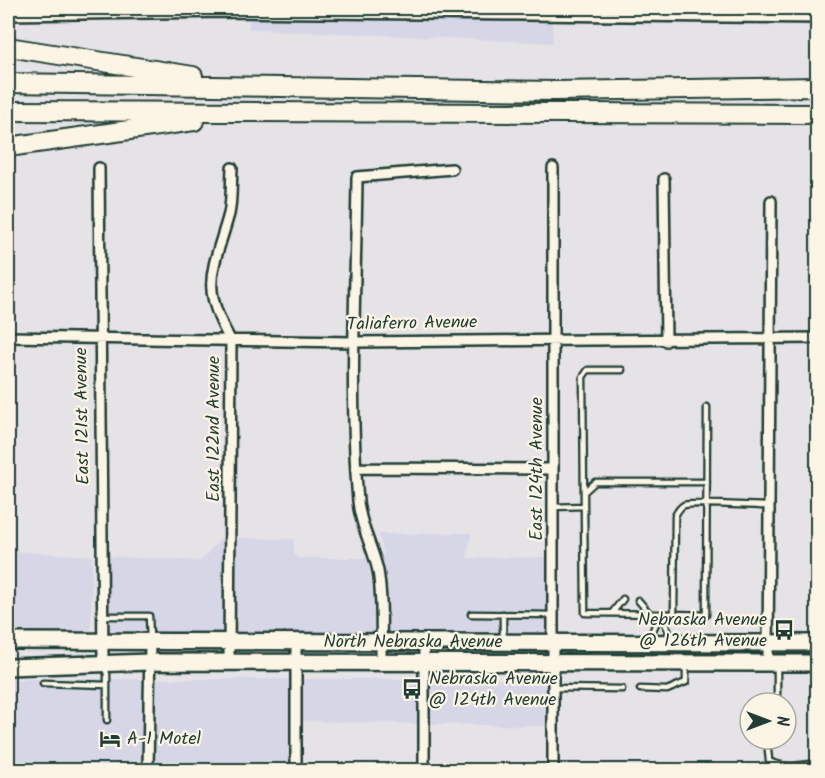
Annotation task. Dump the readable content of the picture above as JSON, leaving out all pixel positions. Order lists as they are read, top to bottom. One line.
{"streets":{"main road":["North Nebraska Avenue"],"street":["Taliaferro Avenue","East 121st Avenue","East 122nd Avenue","East 124th Avenue"]},"crossings":[["Taliaferro Avenue","East 121st Avenue"],["Taliaferro Avenue","East 122nd Avenue"],["Taliaferro Avenue","East 124th Avenue"],["East 121st Avenue","North Nebraska Avenue"],["East 122nd Avenue","North Nebraska Avenue"],["East 124th Avenue","North Nebraska Avenue"]],"places":{"bus stop":["Nebraska Avenue @ 126th Avenue","Nebraska Avenue @ 124th Avenue"],"hotel":["A-1 Motel"]},"north":"right"}
